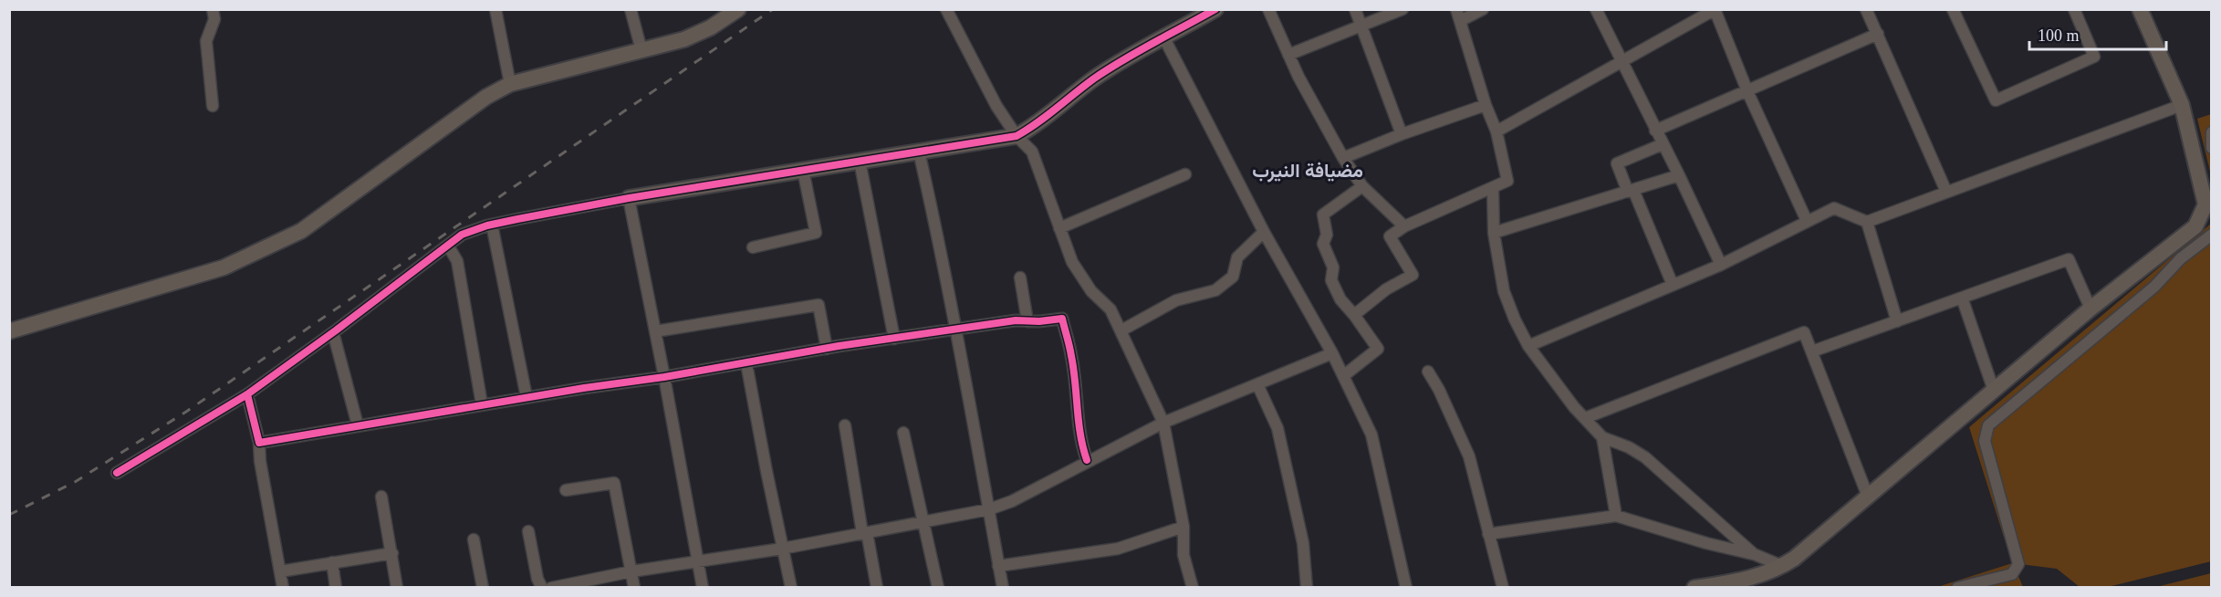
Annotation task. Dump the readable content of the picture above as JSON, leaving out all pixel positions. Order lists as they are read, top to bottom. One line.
{"districts":["مضيافة النيرب"],"scale_bar":"100 m"}
